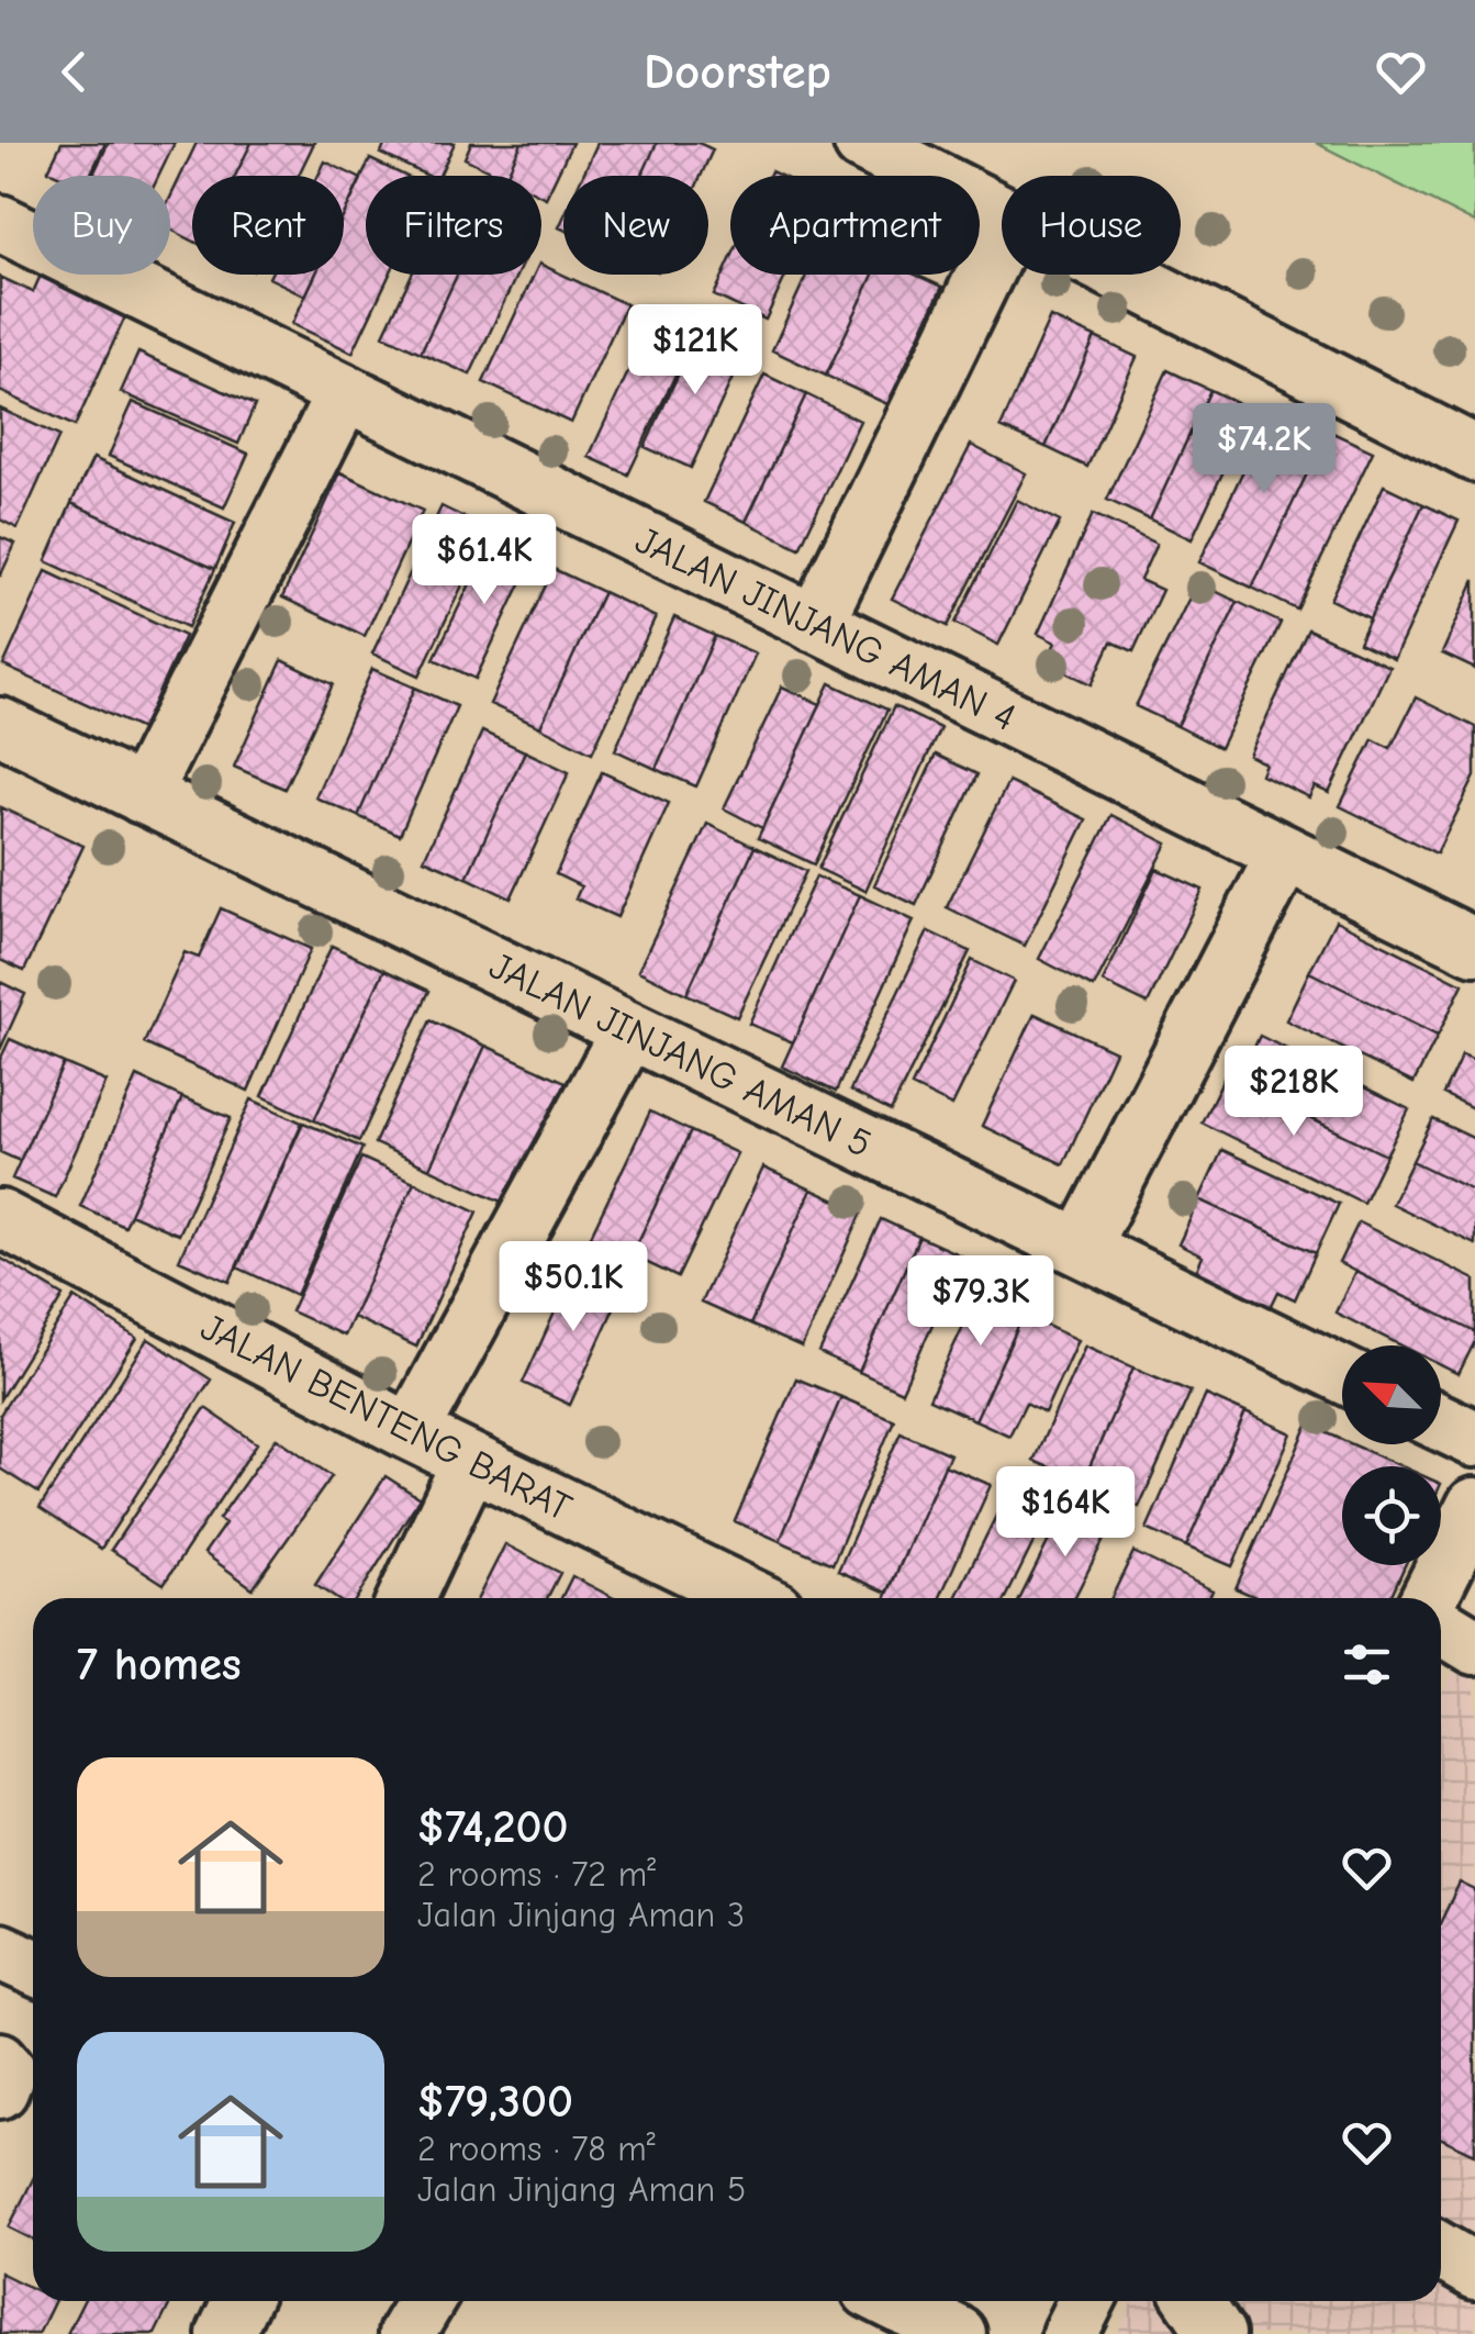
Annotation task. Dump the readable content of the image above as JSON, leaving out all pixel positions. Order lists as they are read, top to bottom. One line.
{"streets":{"street":["JALAN JINJANG AMAN 4","JALAN JINJANG AMAN 5","JALAN BENTENG BARAT"]},"north":"top left","page":{"header":"Doorstep","chip":["Buy","Rent","Filters","New","Apartment","House"],"price":["$121K","$74.2K","$61.4K","$218K","$50.1K","$79.3K","$164K"],"heading":"7 homes","list":[{"name":"$74,200","note":"2 rooms · 72 m² · Jalan Jinjang Aman 3"},{"name":"$79,300","note":"2 rooms · 78 m² · Jalan Jinjang Aman 5"}]}}
